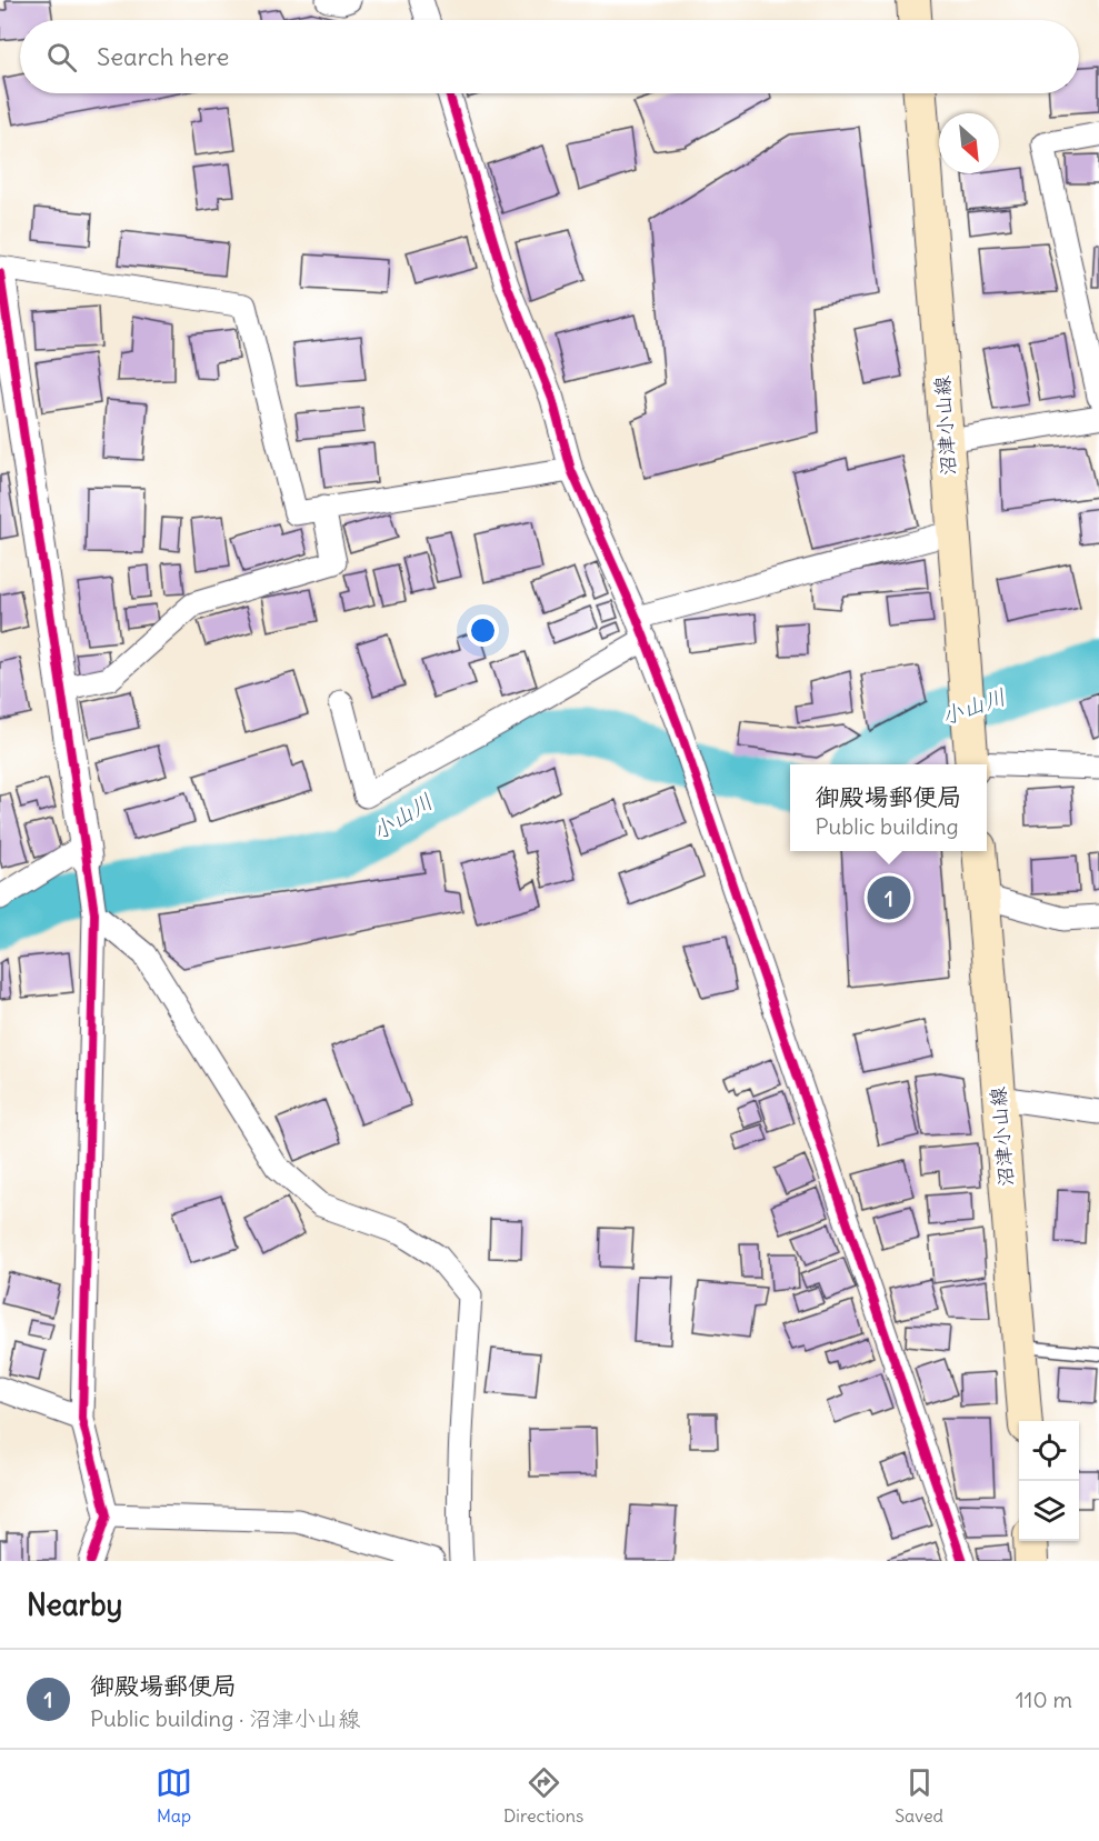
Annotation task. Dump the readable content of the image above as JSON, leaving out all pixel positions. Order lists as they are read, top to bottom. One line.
{"streets":{"main road":["沼津小山線"]},"water":["小山川"],"north":"bottom right","page":{"search":"Search here","popup":["御殿場郵便局","Public building"],"pins":"1","heading":"Nearby","list":[{"mark":"1","name":"御殿場郵便局","note":"Public building · 沼津小山線","value":"110 m"}],"nav":["Map","Directions","Saved"]}}
